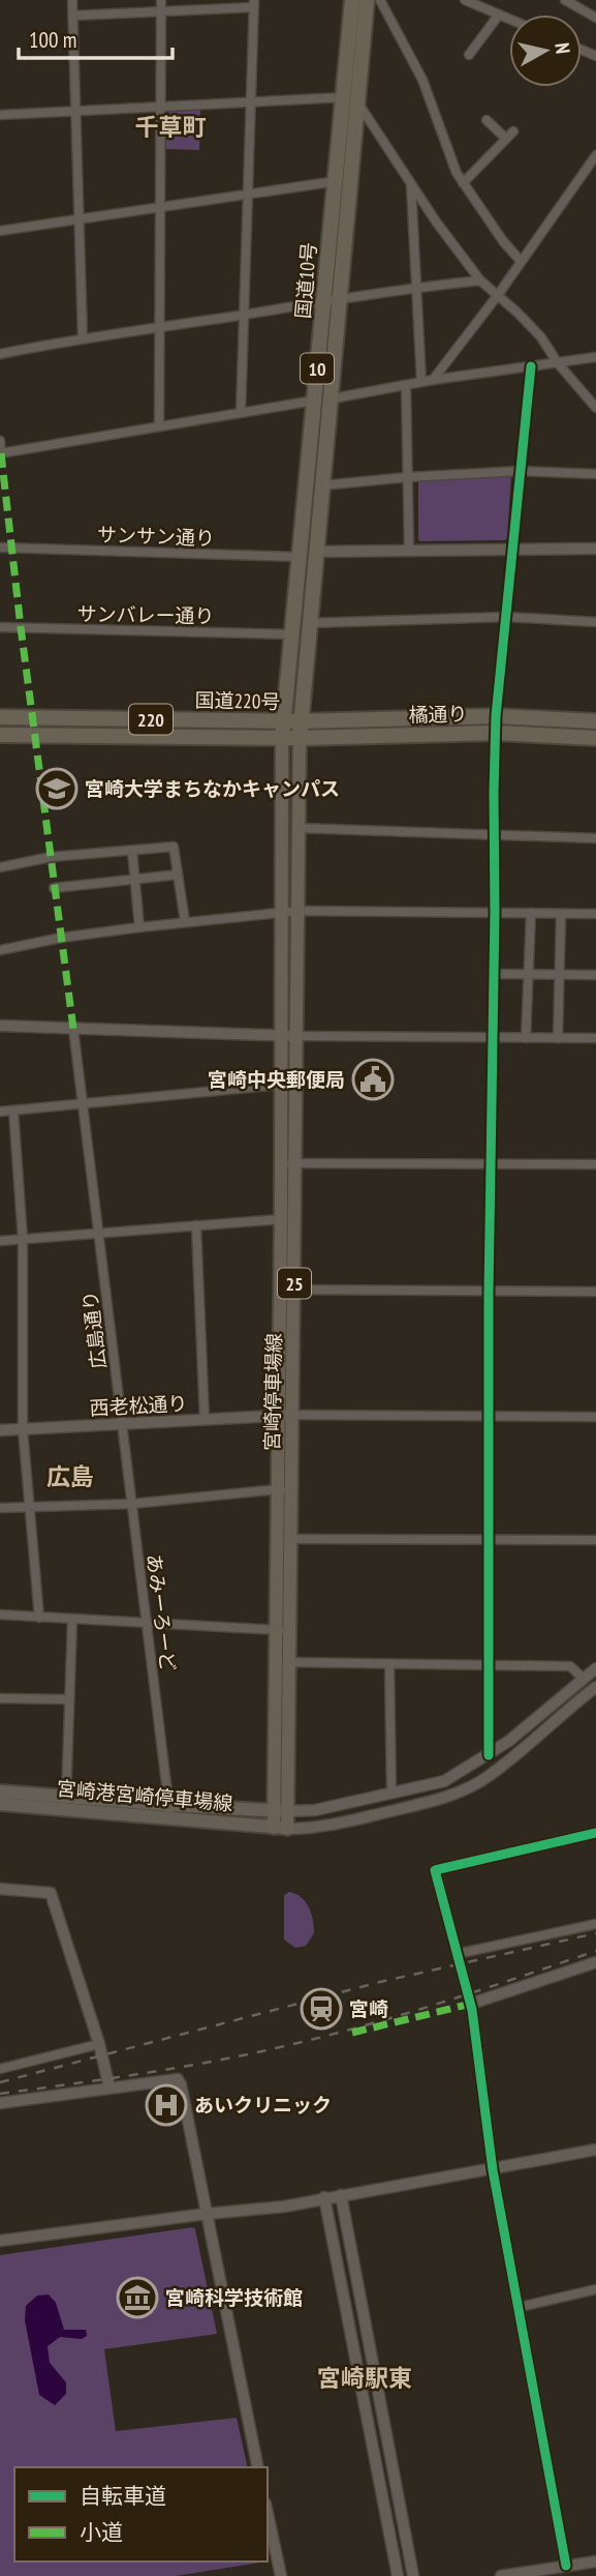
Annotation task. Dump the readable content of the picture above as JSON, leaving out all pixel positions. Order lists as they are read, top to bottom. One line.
{"streets":{"highway":["国道10号","10","国道220号","橘通り","220"],"main road":["25","宮崎停車場線","宮崎港宮崎停車場線"],"street":["サンサン通り","サンバレー通り","広島通り","西老松通り","あみーろーど"]},"crossings":[["国道10号","10"],["国道10号","サンサン通り"],["国道10号","サンバレー通り"],["国道10号","国道220号"],["国道10号","橘通り"],["国道10号","宮崎停車場線"],["10","国道220号"],["10","橘通り"],["10","宮崎停車場線"],["国道220号","橘通り"],["国道220号","宮崎停車場線"],["橘通り","宮崎停車場線"],["広島通り","西老松通り"],["広島通り","あみーろーど"],["宮崎停車場線","西老松通り"],["宮崎停車場線","宮崎港宮崎停車場線"],["西老松通り","あみーろーど"],["あみーろーど","宮崎港宮崎停車場線"]],"districts":["千草町","広島","宮崎駅東"],"places":{"school or university":["宮崎大学まちなかキャンパス"],"public building":["宮崎中央郵便局"],"station":["宮崎"],"hospital":["あいクリニック"],"museum":["宮崎科学技術館"]},"legend":["自転車道","小道"],"scale_bar":"100 m","north":"right"}
